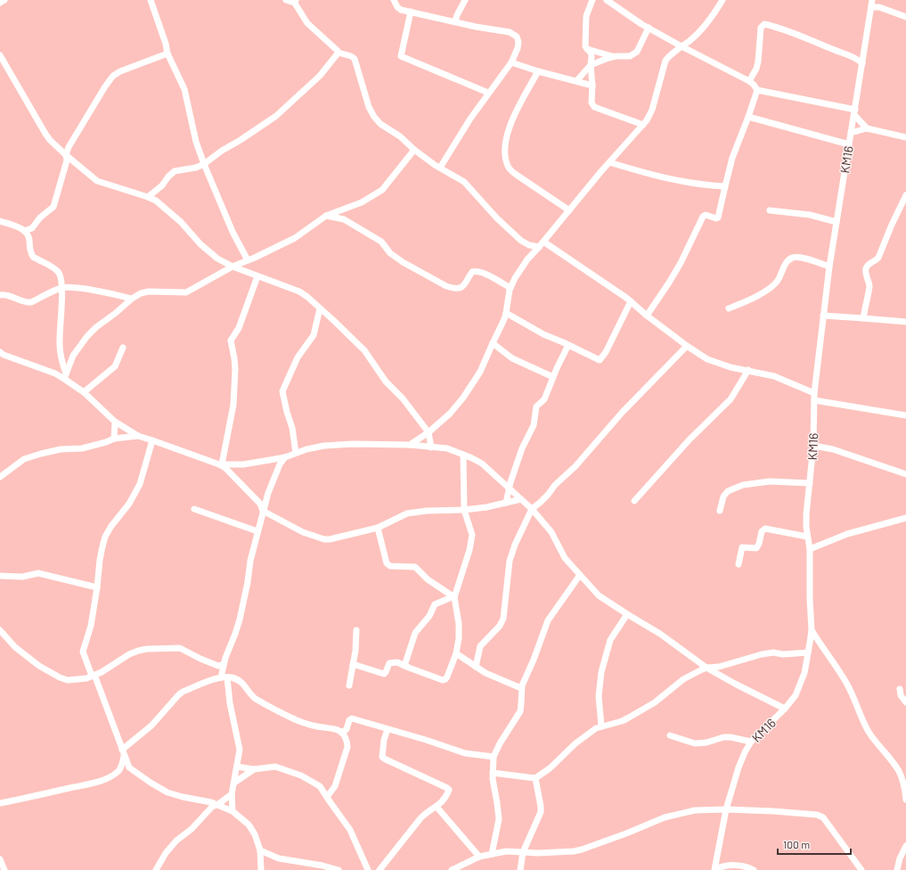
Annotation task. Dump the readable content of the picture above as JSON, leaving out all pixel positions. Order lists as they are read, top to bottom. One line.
{"streets":{"street":["KM16"]},"scale_bar":"100 m"}
